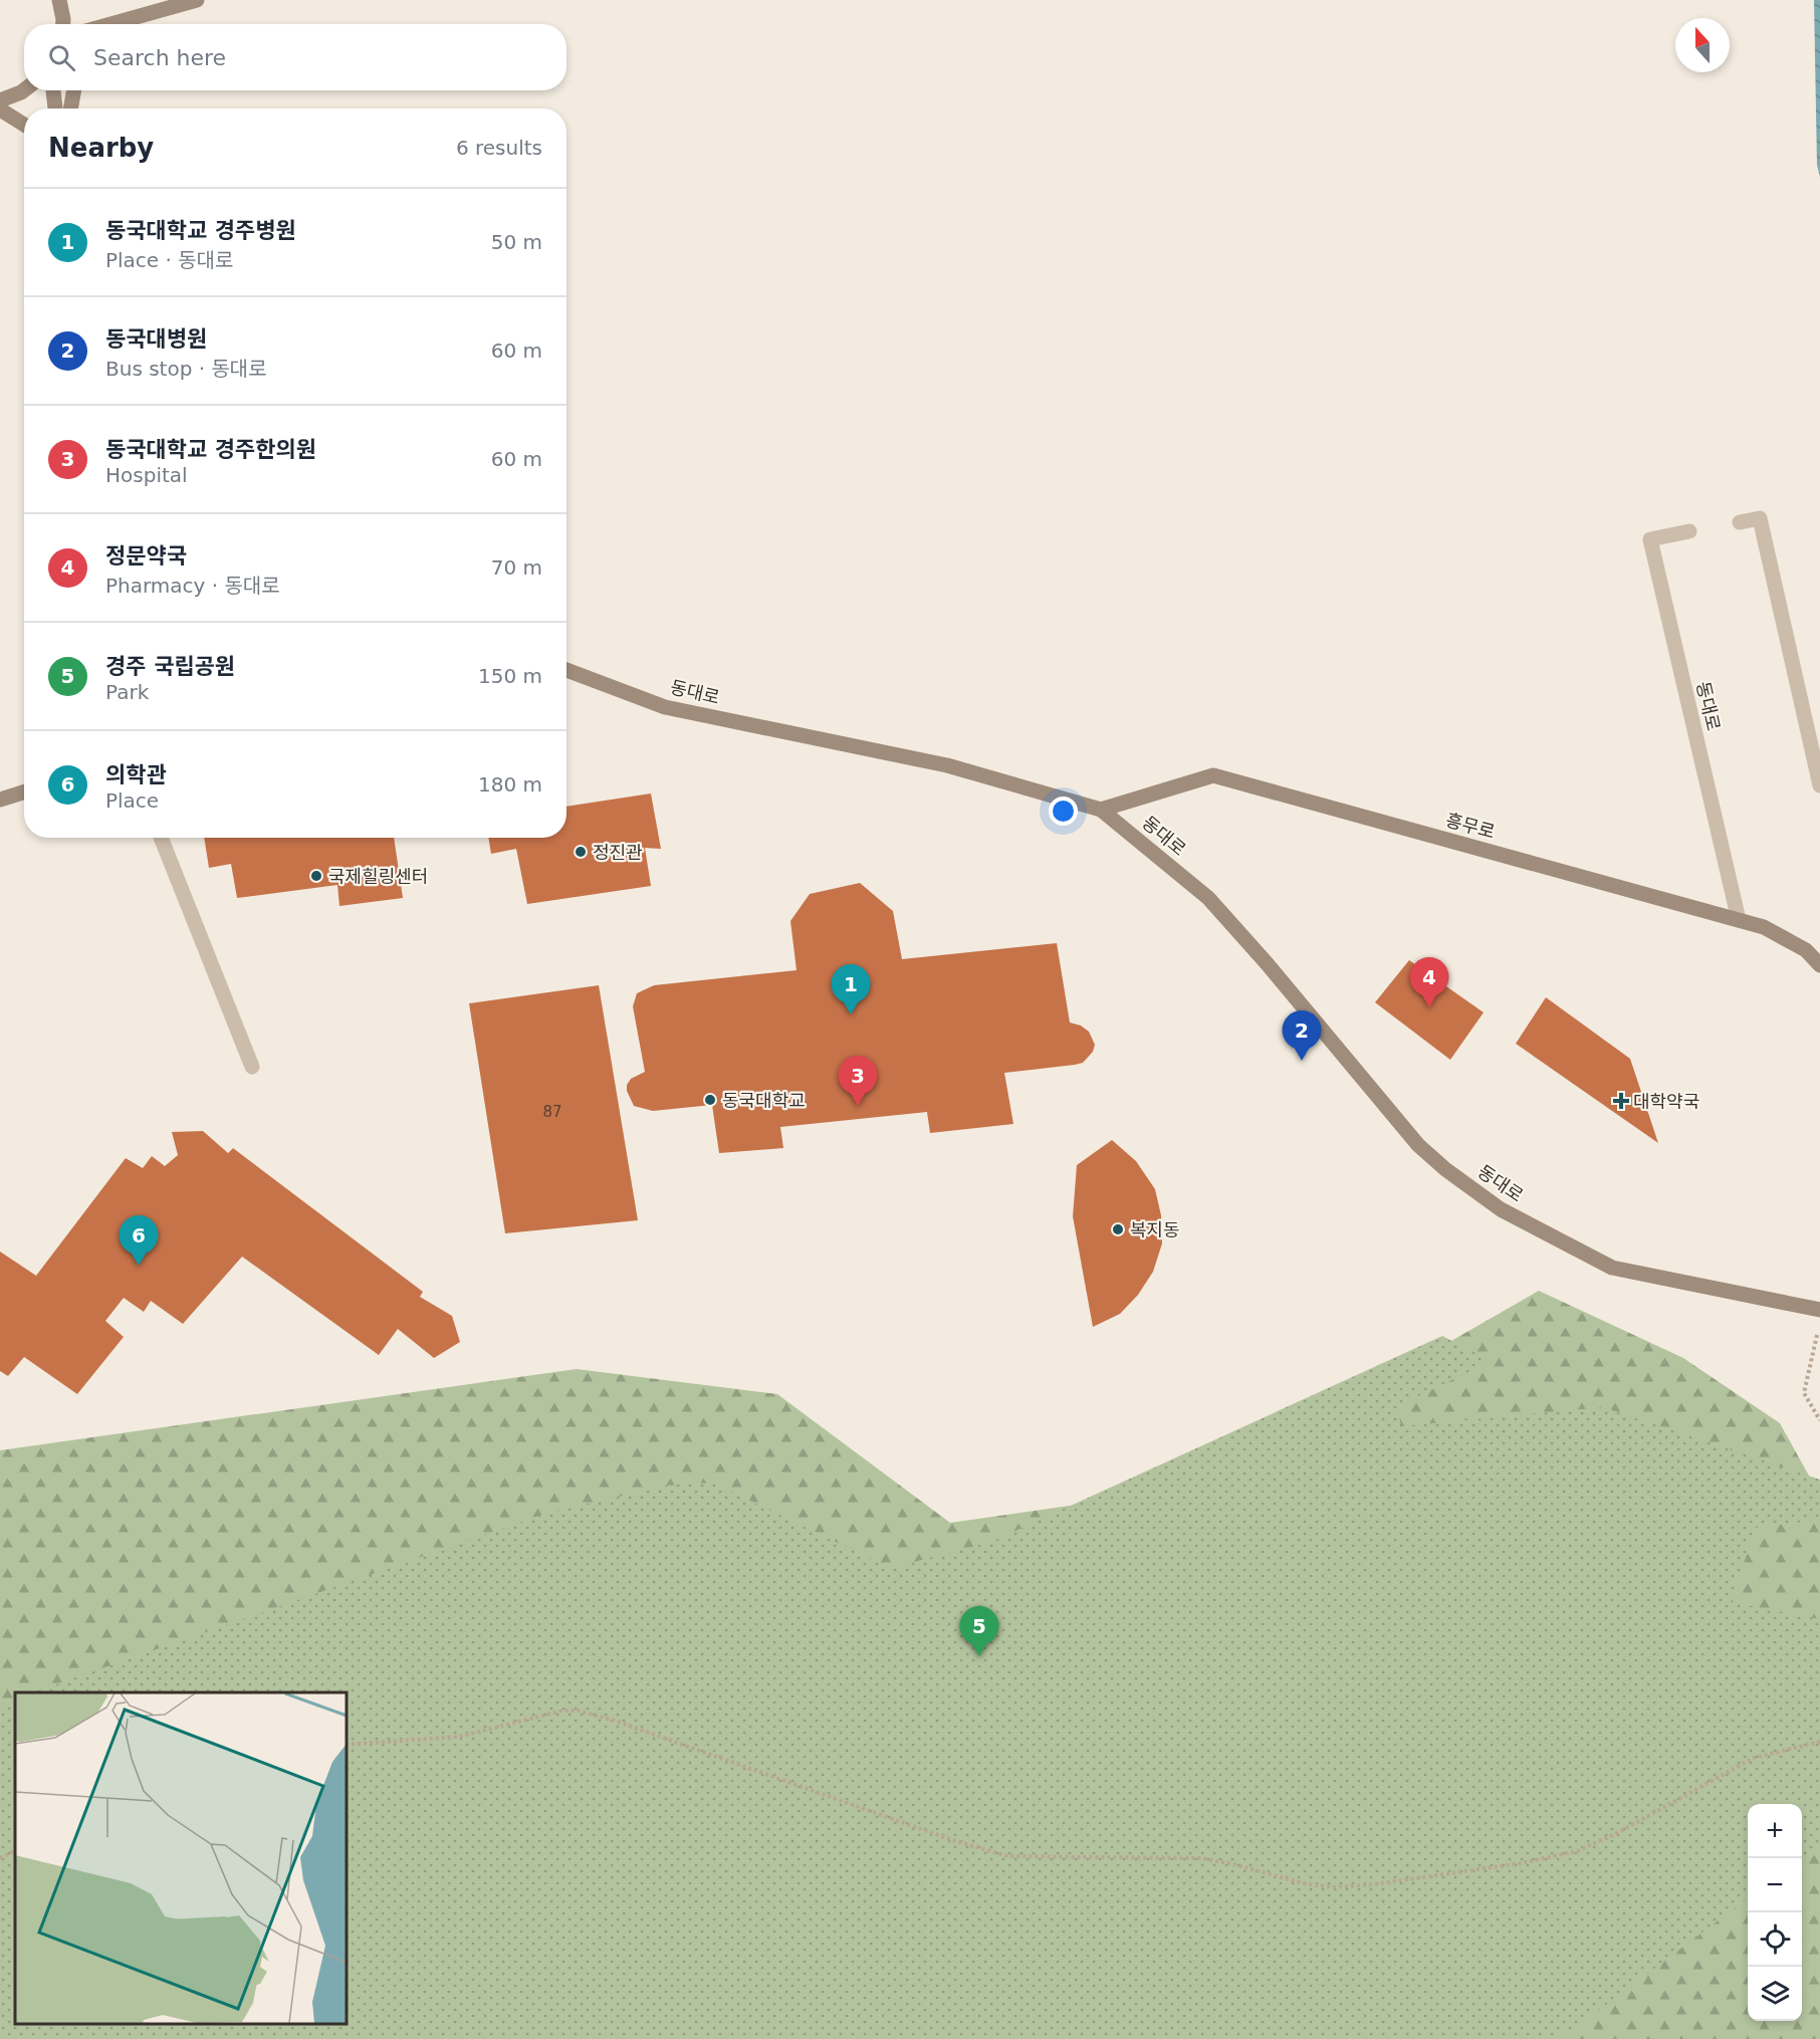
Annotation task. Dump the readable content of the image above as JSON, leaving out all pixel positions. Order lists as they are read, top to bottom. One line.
{"streets":{"street":["동대로","흥무로"]},"crossings":[["동대로","흥무로"]],"places":{"other":["정진관","국제힐링센터","동국대학교","복지동"],"health":["대학약국"]},"house_numbers":["87"],"north":"top","page":{"search":"Search here","heading":["Nearby","6 results"],"list":[{"mark":"1","name":"동국대학교 경주병원","note":"Place · 동대로","value":"50 m"},{"mark":"2","name":"동국대병원","note":"Bus stop · 동대로","value":"60 m"},{"mark":"3","name":"동국대학교 경주한의원","note":"Hospital","value":"60 m"},{"mark":"4","name":"정문약국","note":"Pharmacy · 동대로","value":"70 m"},{"mark":"5","name":"경주 국립공원","note":"Park","value":"150 m"},{"mark":"6","name":"의학관","note":"Place","value":"180 m"}],"pins":["4","1","2","3","6","5"],"map_buttons":["+","−"]}}
